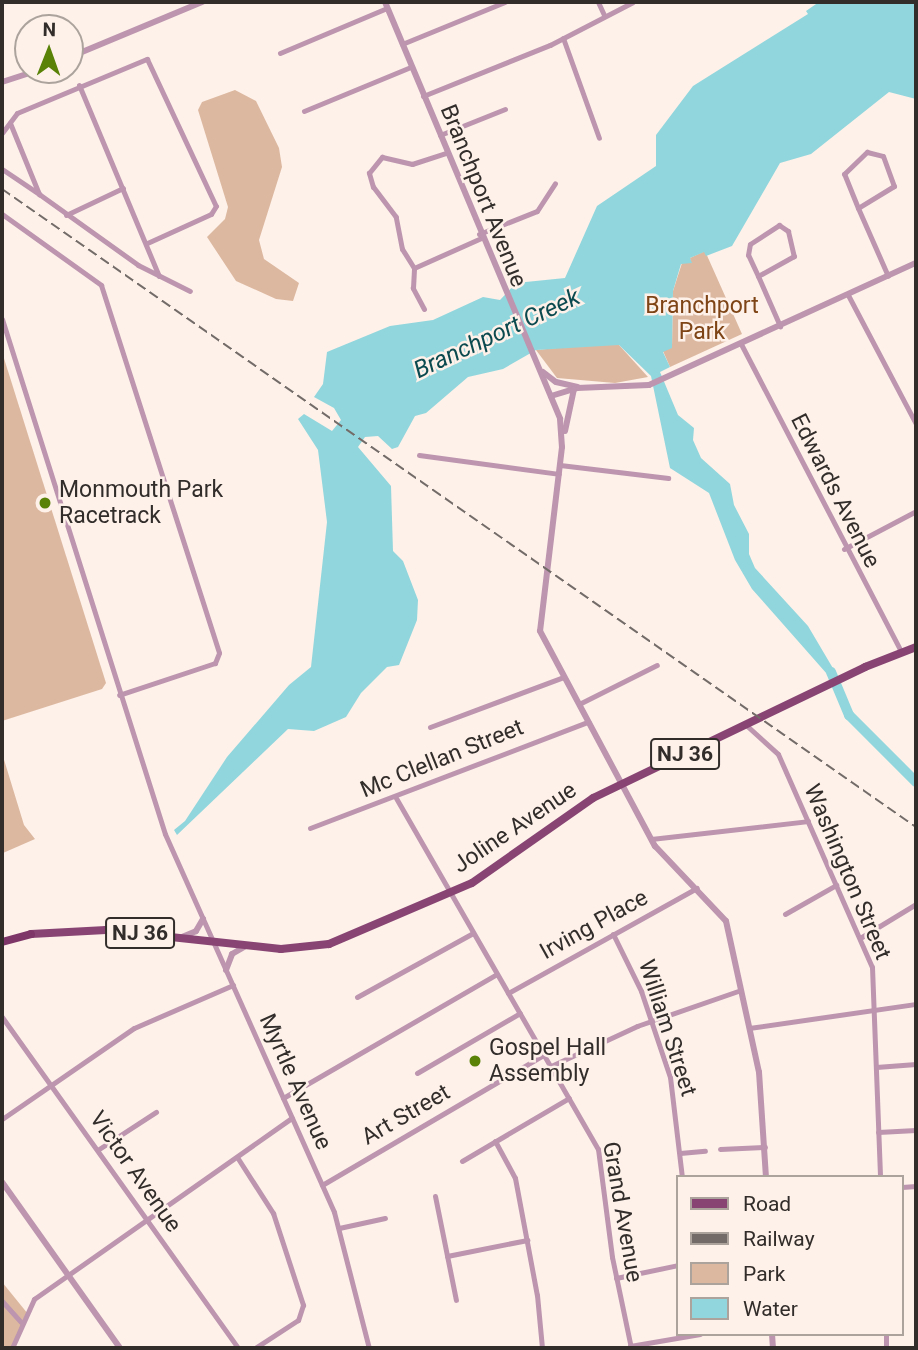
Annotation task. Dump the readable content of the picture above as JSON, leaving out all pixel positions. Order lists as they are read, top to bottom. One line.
{"streets":{"highway":["NJ 36"],"main road":["Joline Avenue"],"street":["Branchport Avenue","Edwards Avenue","Mc Clellan Street","Washington Street","Irving Place","William Street","Myrtle Avenue","Art Street","Victor Avenue","Grand Avenue"]},"crossings":[["Branchport Avenue","Mc Clellan Street"],["Branchport Avenue","Joline Avenue"],["Branchport Avenue","Irving Place"],["Edwards Avenue","Joline Avenue"],["NJ 36","Joline Avenue"],["Mc Clellan Street","Grand Avenue"],["Joline Avenue","Washington Street"],["Joline Avenue","Myrtle Avenue"],["Joline Avenue","Grand Avenue"],["Irving Place","William Street"],["Irving Place","Grand Avenue"],["Myrtle Avenue","Art Street"],["Art Street","Grand Avenue"]],"water":["Branchport Creek"],"parks":["Branchport Park"],"places":["Monmouth Park Racetrack","Gospel Hall Assembly"],"legend":["Road","Railway","Park","Water"],"north":"top"}
